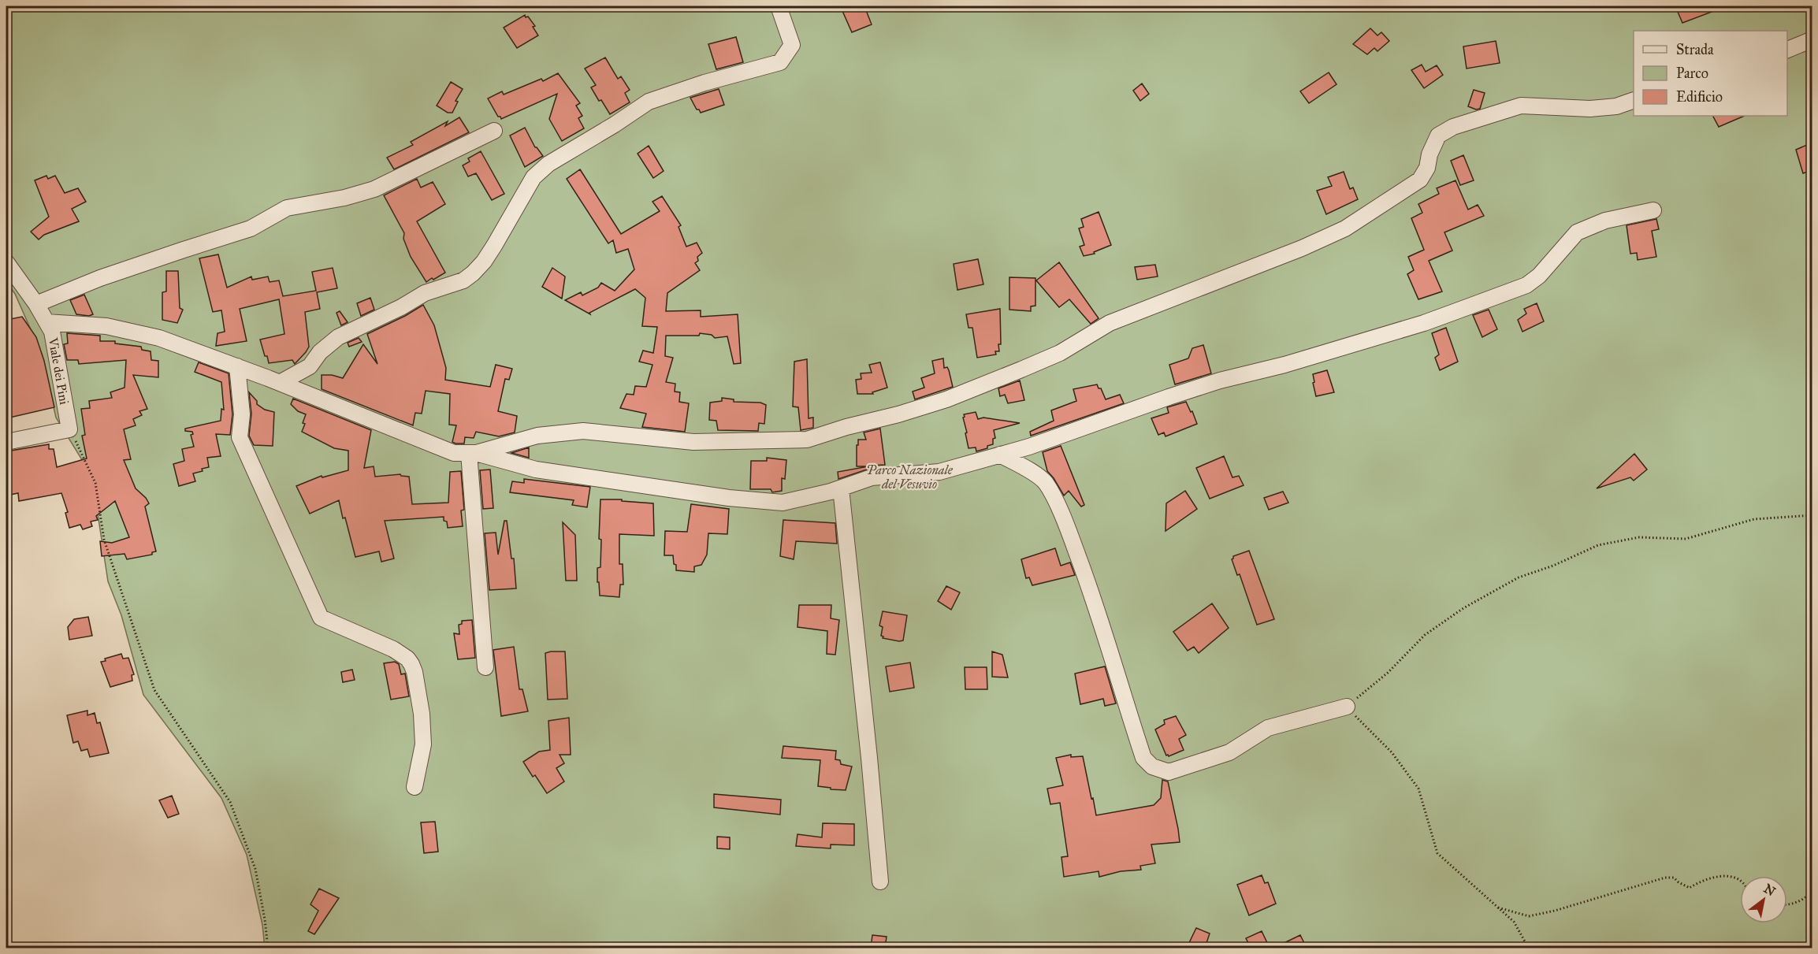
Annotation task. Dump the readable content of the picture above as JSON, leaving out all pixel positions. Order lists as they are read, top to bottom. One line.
{"streets":{"street":["Viale dei Pini"]},"parks":["Parco Nazionale del Vesuvio"],"legend":["Strada","Parco","Edificio"],"north":"top right"}
